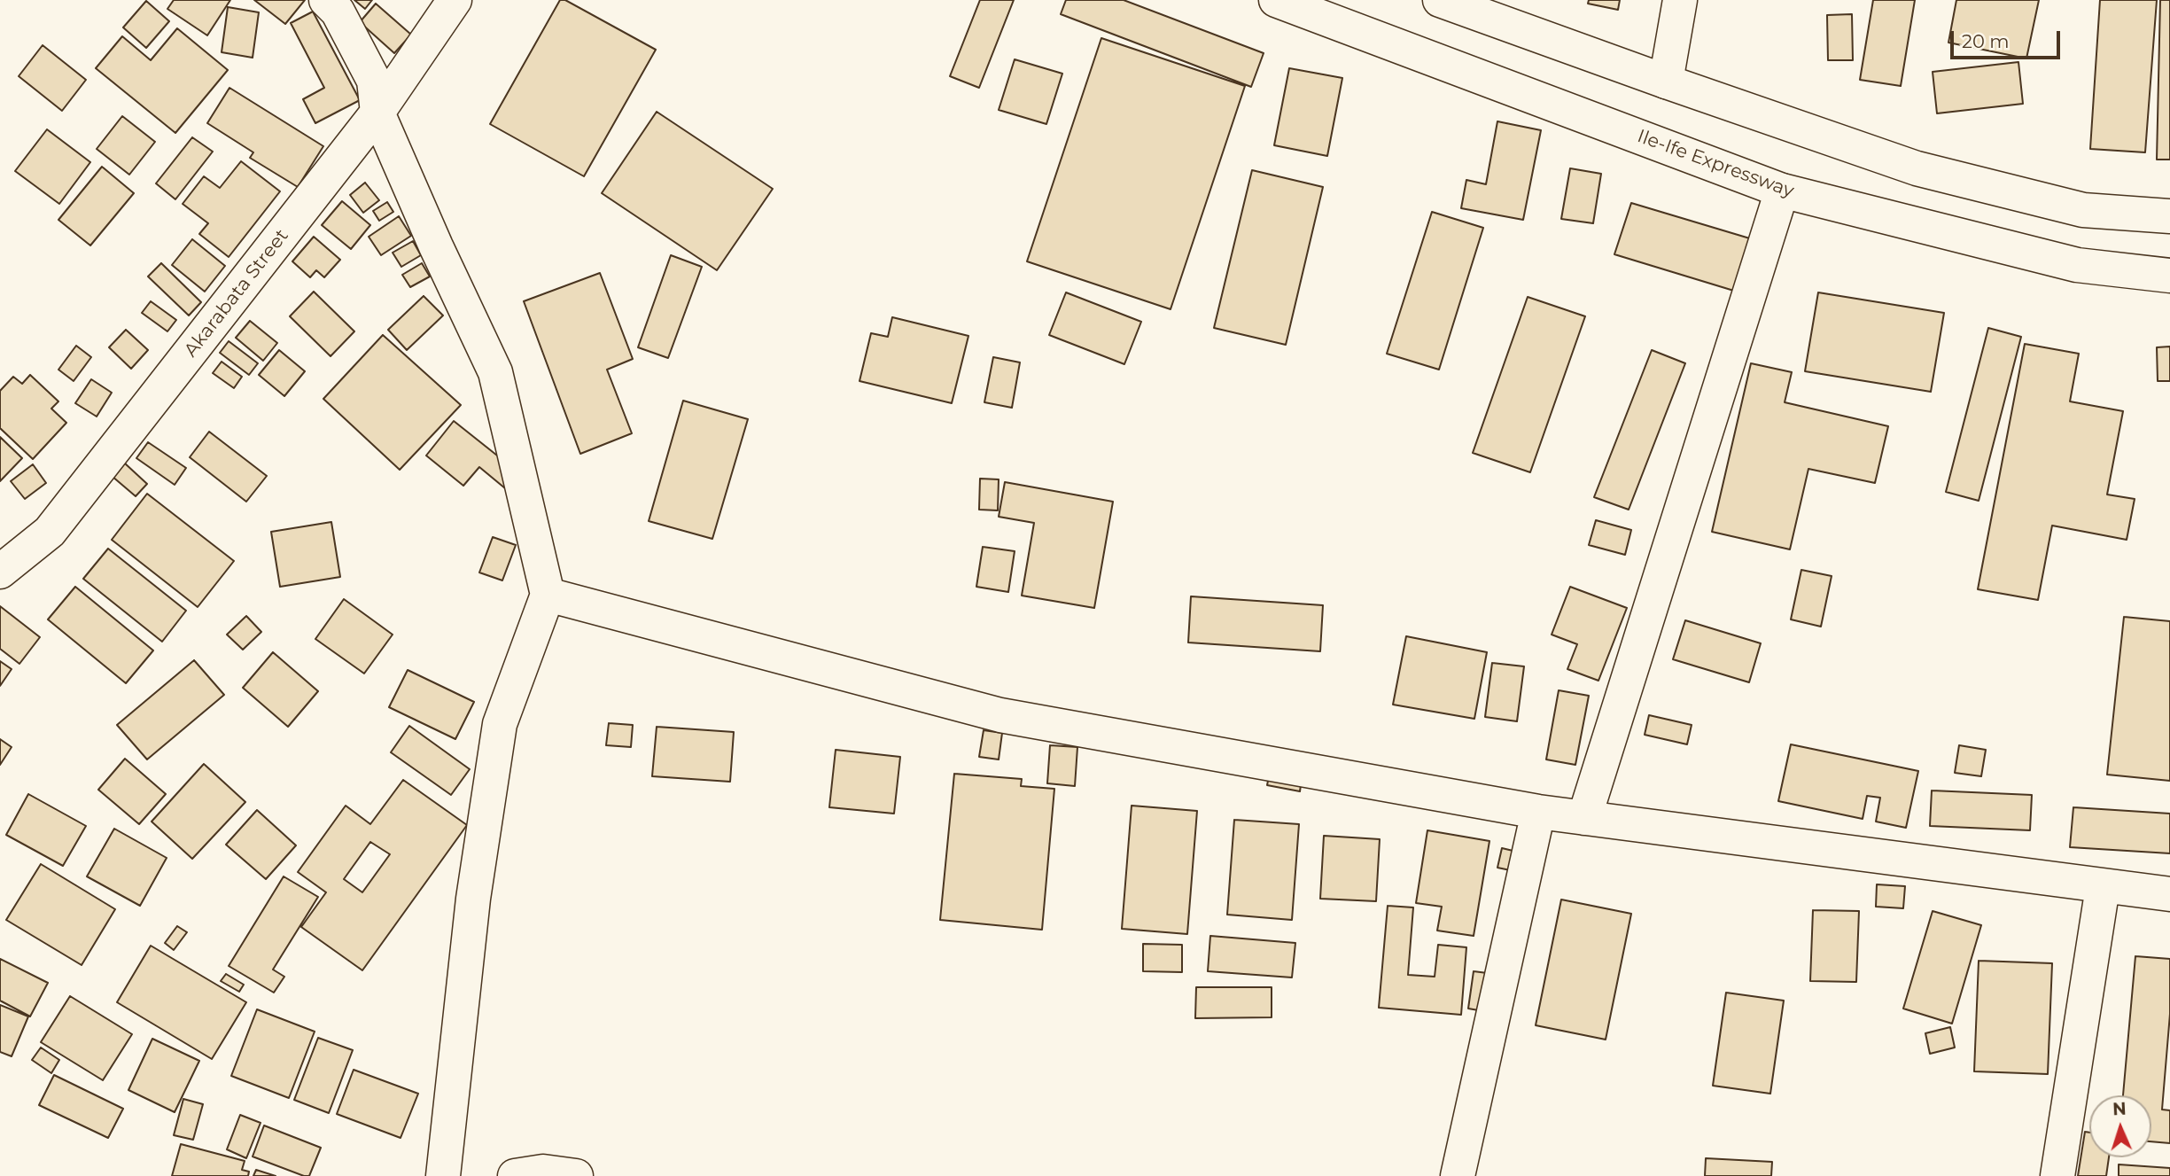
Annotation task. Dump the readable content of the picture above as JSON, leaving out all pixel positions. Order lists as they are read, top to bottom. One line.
{"streets":{"street":["Ile-Ife Expressway","Akarabata Street"]},"scale_bar":"20 m","north":"top"}
